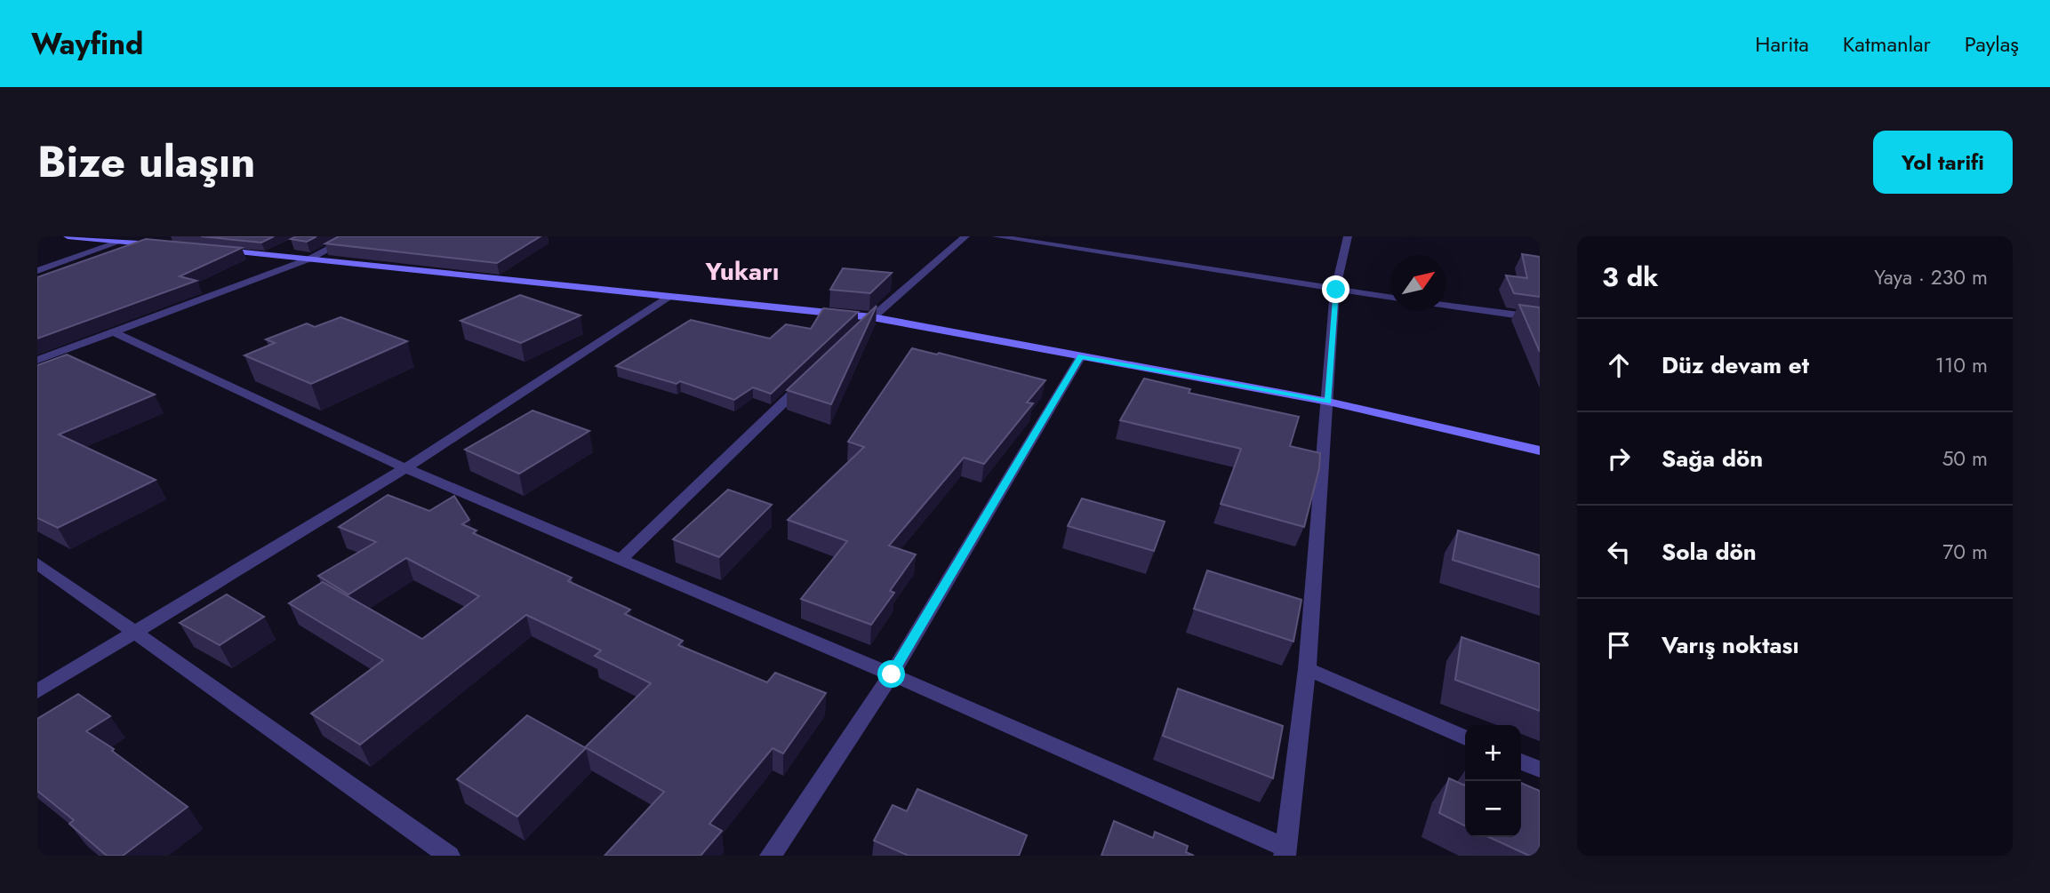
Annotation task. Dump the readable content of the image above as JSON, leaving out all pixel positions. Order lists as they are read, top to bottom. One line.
{"districts":["Yukarı"],"north":"top right","page":{"header":"Wayfind","nav":["Harita","Katmanlar","Paylaş"],"title":"Bize ulaşın","buttons":"Yol tarifi","heading":["3 dk","Yaya · 230 m"],"list":[["Düz devam et","110 m"],["Sağa dön","50 m"],["Sola dön","70 m"],"Varış noktası"],"map_buttons":["+","−"]}}
